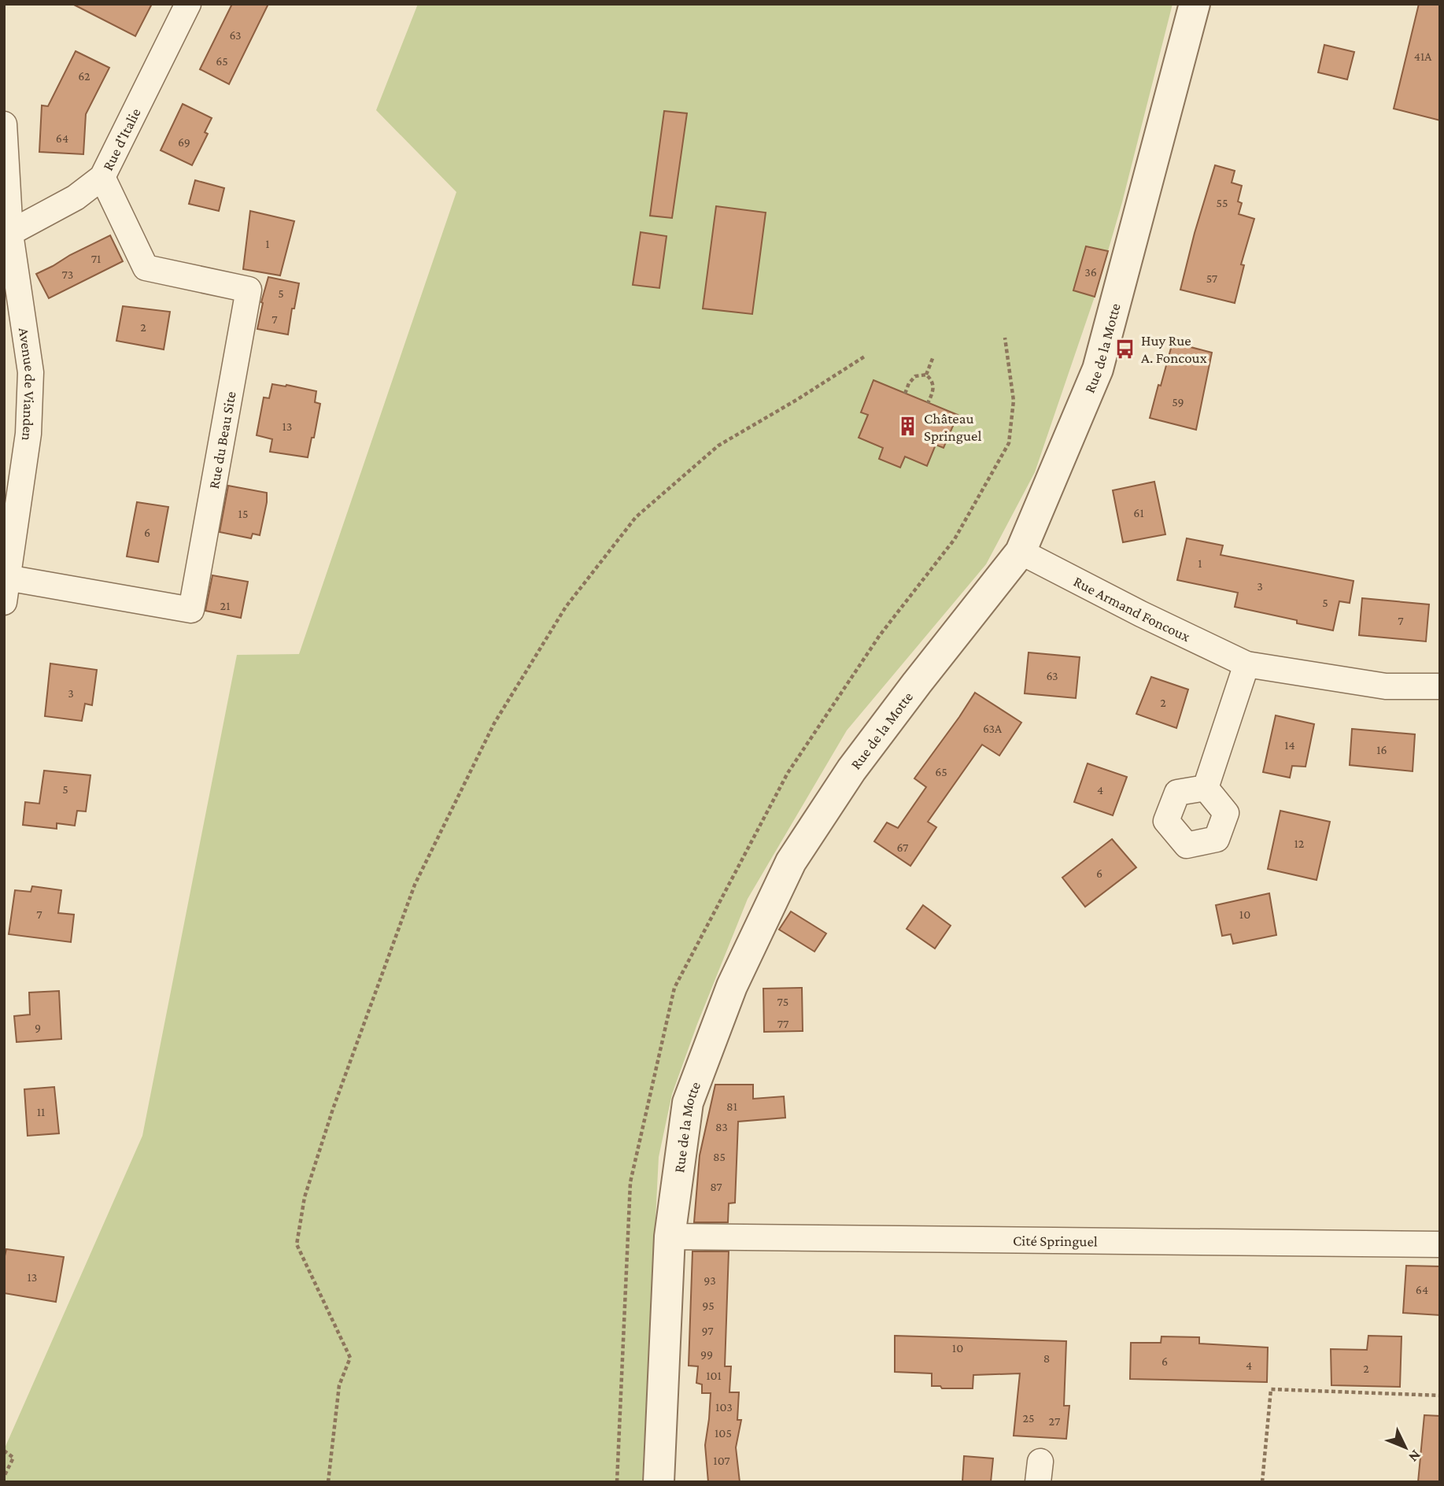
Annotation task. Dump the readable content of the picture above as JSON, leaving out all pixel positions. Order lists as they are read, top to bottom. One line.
{"streets":{"street":["Rue d'Italie","Rue de la Motte","Avenue de Vianden","Rue du Beau Site","Rue Armand Foncoux","Cité Springuel"]},"crossings":[["Rue d'Italie","Avenue de Vianden"],["Rue d'Italie","Rue du Beau Site"],["Rue de la Motte","Rue Armand Foncoux"],["Rue de la Motte","Cité Springuel"],["Avenue de Vianden","Rue du Beau Site"]],"places":{"bus stop":["Huy Rue A. Foncoux"],"building":["Château Springuel"]},"house_numbers":["63","41A","65","62","64","69","55","1","71","36","73","57","5","7","2","59","13","61","15","6","1","3","5","21","7","63","3","2","63A","14","16","65","5","4","12","67","6","7","10","75","77","9","81","11","83","85","87","13","93","64","95","97","10","99","8","6","4","2","101","103","25","27","105","107"],"north":"bottom right"}
